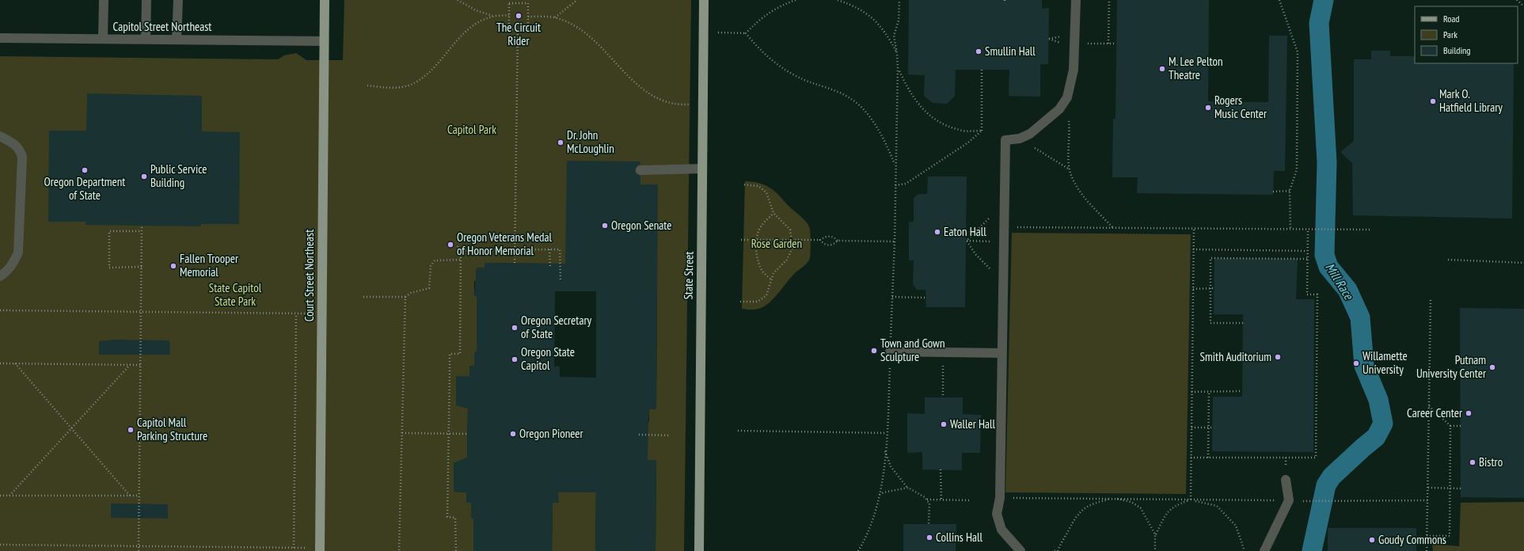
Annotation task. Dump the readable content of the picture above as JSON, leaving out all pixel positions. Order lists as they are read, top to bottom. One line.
{"streets":{"main road":["Court Street Northeast","State Street"],"street":["Capitol Street Northeast"]},"crossings":[["Capitol Street Northeast","Court Street Northeast"]],"water":["Mill Race"],"parks":["Capitol Park","Rose Garden","State Capitol State Park"],"places":["The Circuit Rider","Smullin Hall","M. Lee Pelton Theatre","Mark O. Hatfield Library","Rogers Music Center","Dr. John McLoughlin","Oregon Department of State","Public Service Building","Oregon Senate","Eaton Hall","Oregon Veterans Medal of Honor Memorial","Fallen Trooper Memorial","Oregon Secretary of State","Town and Gown Sculpture","Smith Auditorium","Oregon State Capitol","Willamette University","Putnam University Center","Career Center","Waller Hall","Capitol Mall Parking Structure","Oregon Pioneer","Bistro","Collins Hall","Goudy Commons"],"legend":["Road","Park","Building"]}
